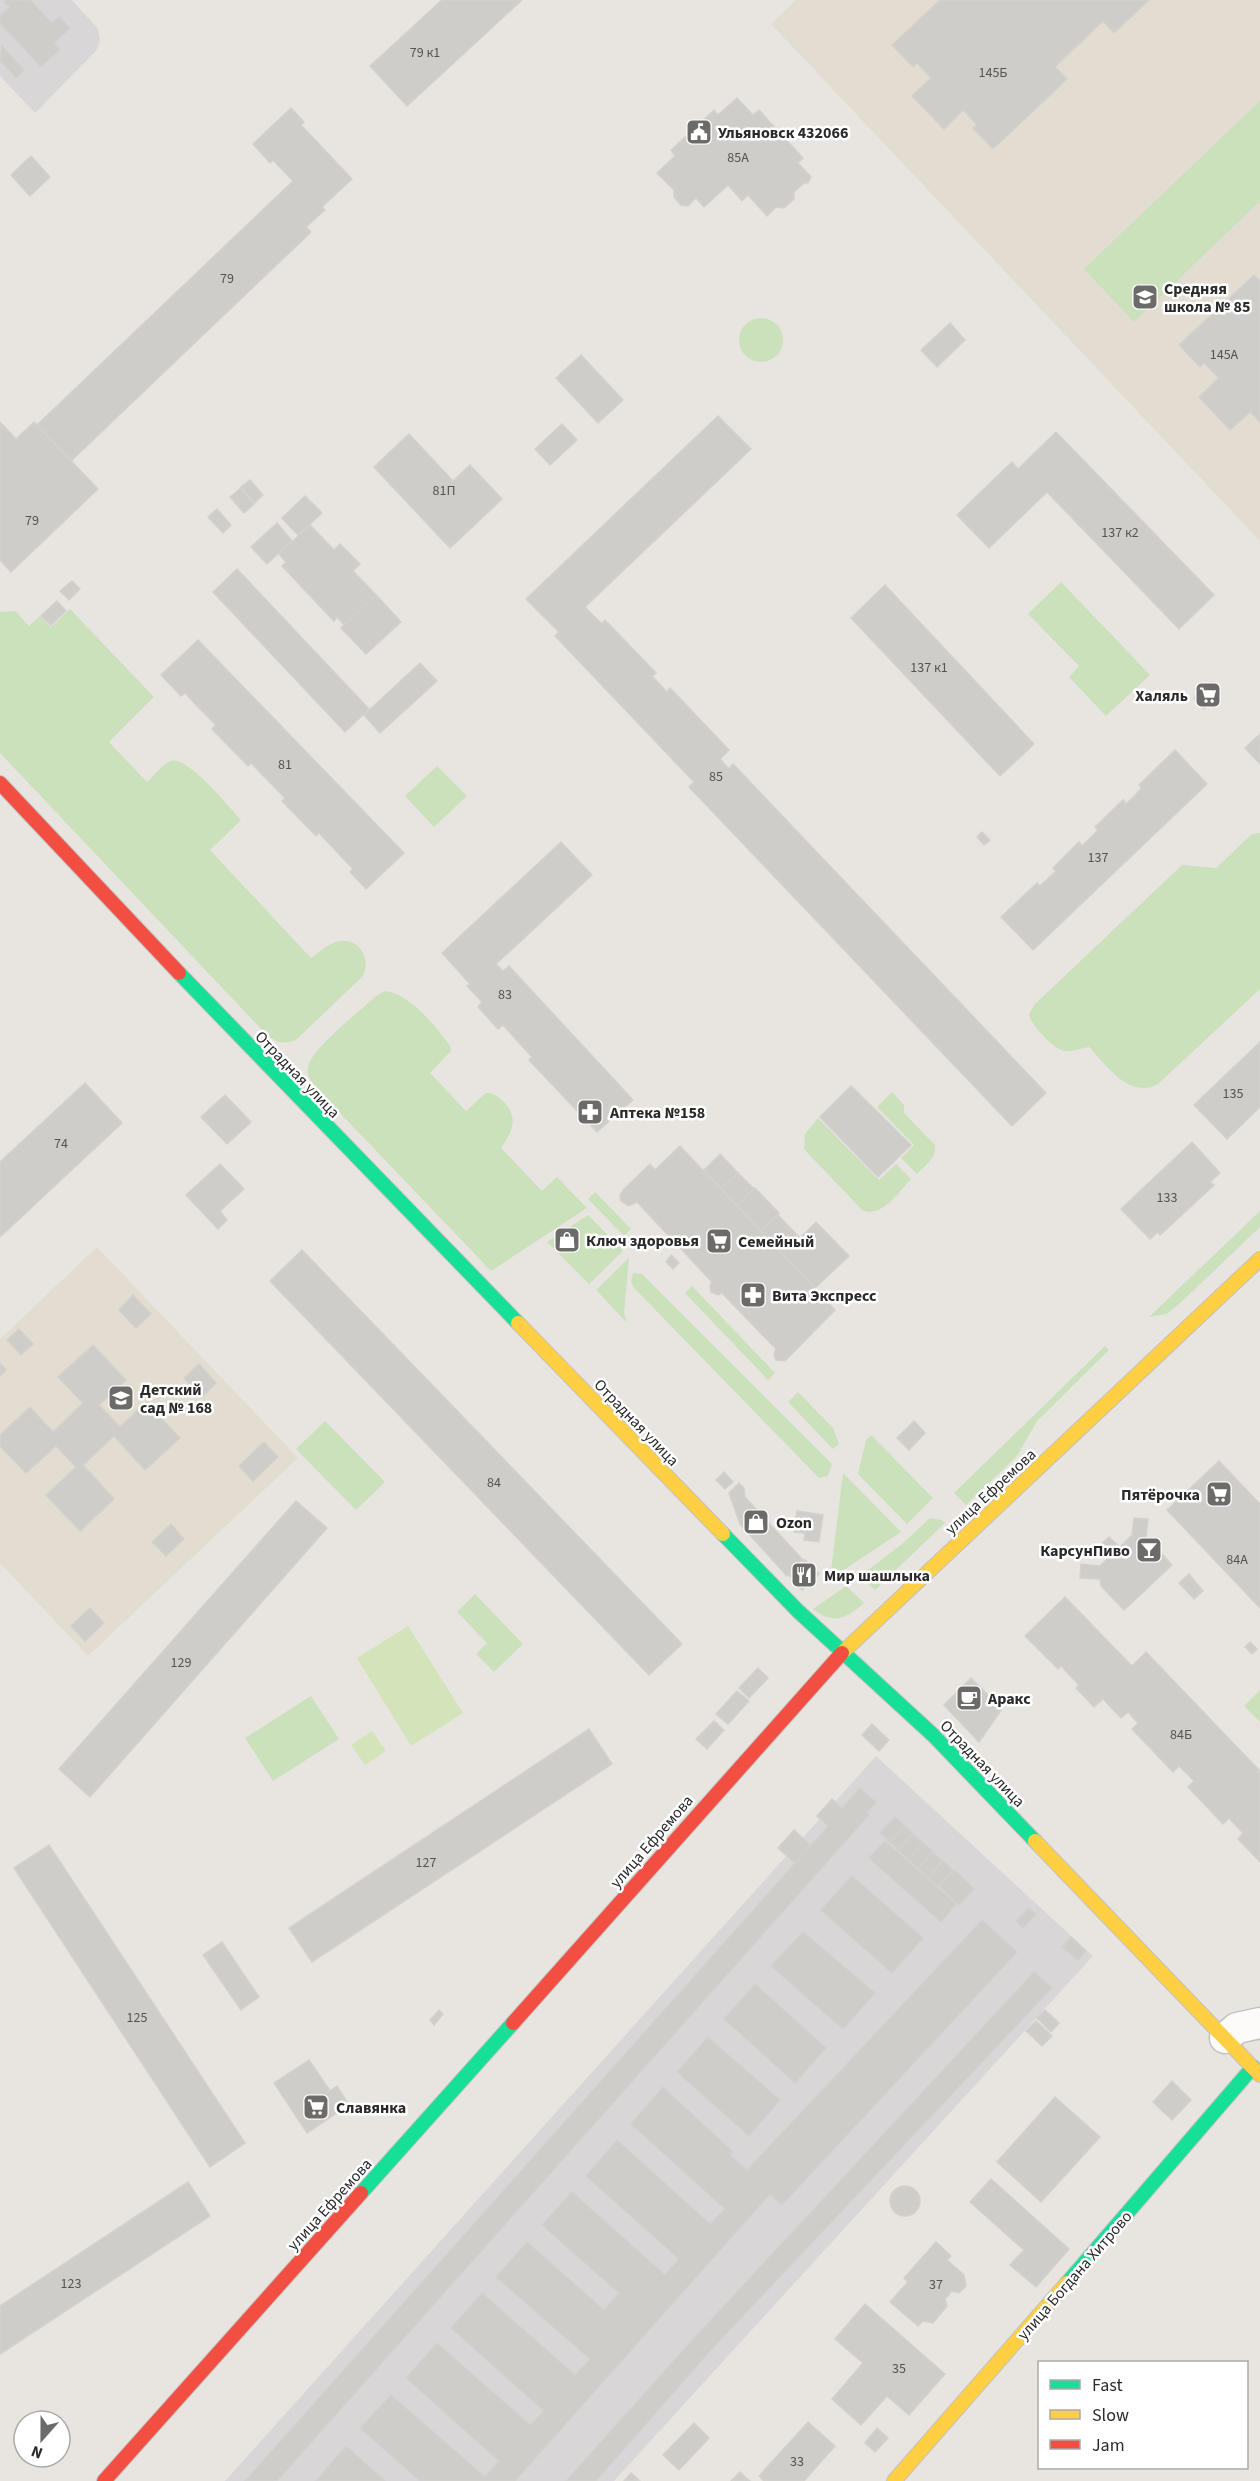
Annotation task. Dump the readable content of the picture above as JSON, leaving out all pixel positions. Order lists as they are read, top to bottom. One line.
{"streets":{"street":["Отрадная улица","улица Ефремова","улица Богдана Хитрово"]},"crossings":[["Отрадная улица","улица Ефремова"],["Отрадная улица","улица Богдана Хитрово"]],"places":{"public building":["Ульяновск 432066"],"school or university":["Средняя школа № 85","Детский сад № 168"],"supermarket":["Халяль","Семейный","Пятёрочка","Славянка"],"pharmacy":["Аптека №158","Вита Экспресс"],"shop":["Ключ здоровья","Ozon"],"bar":["КарсунПиво"],"restaurant":["Мир шашлыка"],"cafe":["Аракc"]},"house_numbers":["79 к1","145Б","85А","79","145А","81П","79","137 к2","137 к1","81","85","137","83","135","74","133","84","84А","129","84Б","127","125","123","37","35","33"],"legend":["Fast","Slow","Jam"],"north":"bottom"}
